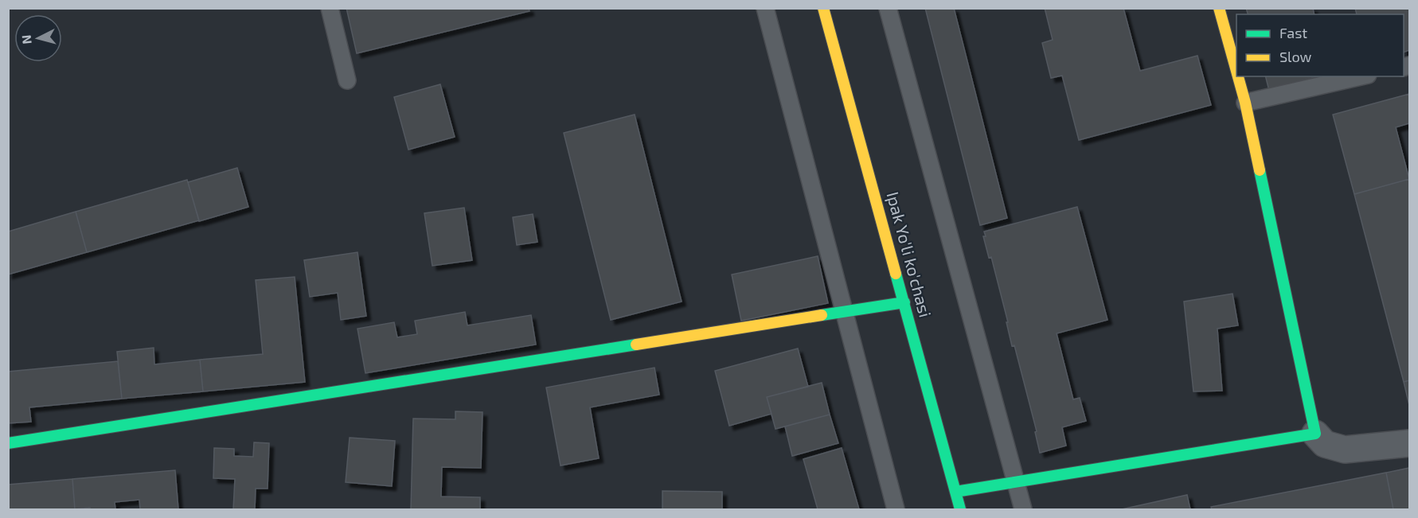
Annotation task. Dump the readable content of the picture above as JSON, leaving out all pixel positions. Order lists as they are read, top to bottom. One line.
{"streets":{"street":["Ipak Yo'li ko'chasi"]},"legend":["Fast","Slow"],"north":"left"}
